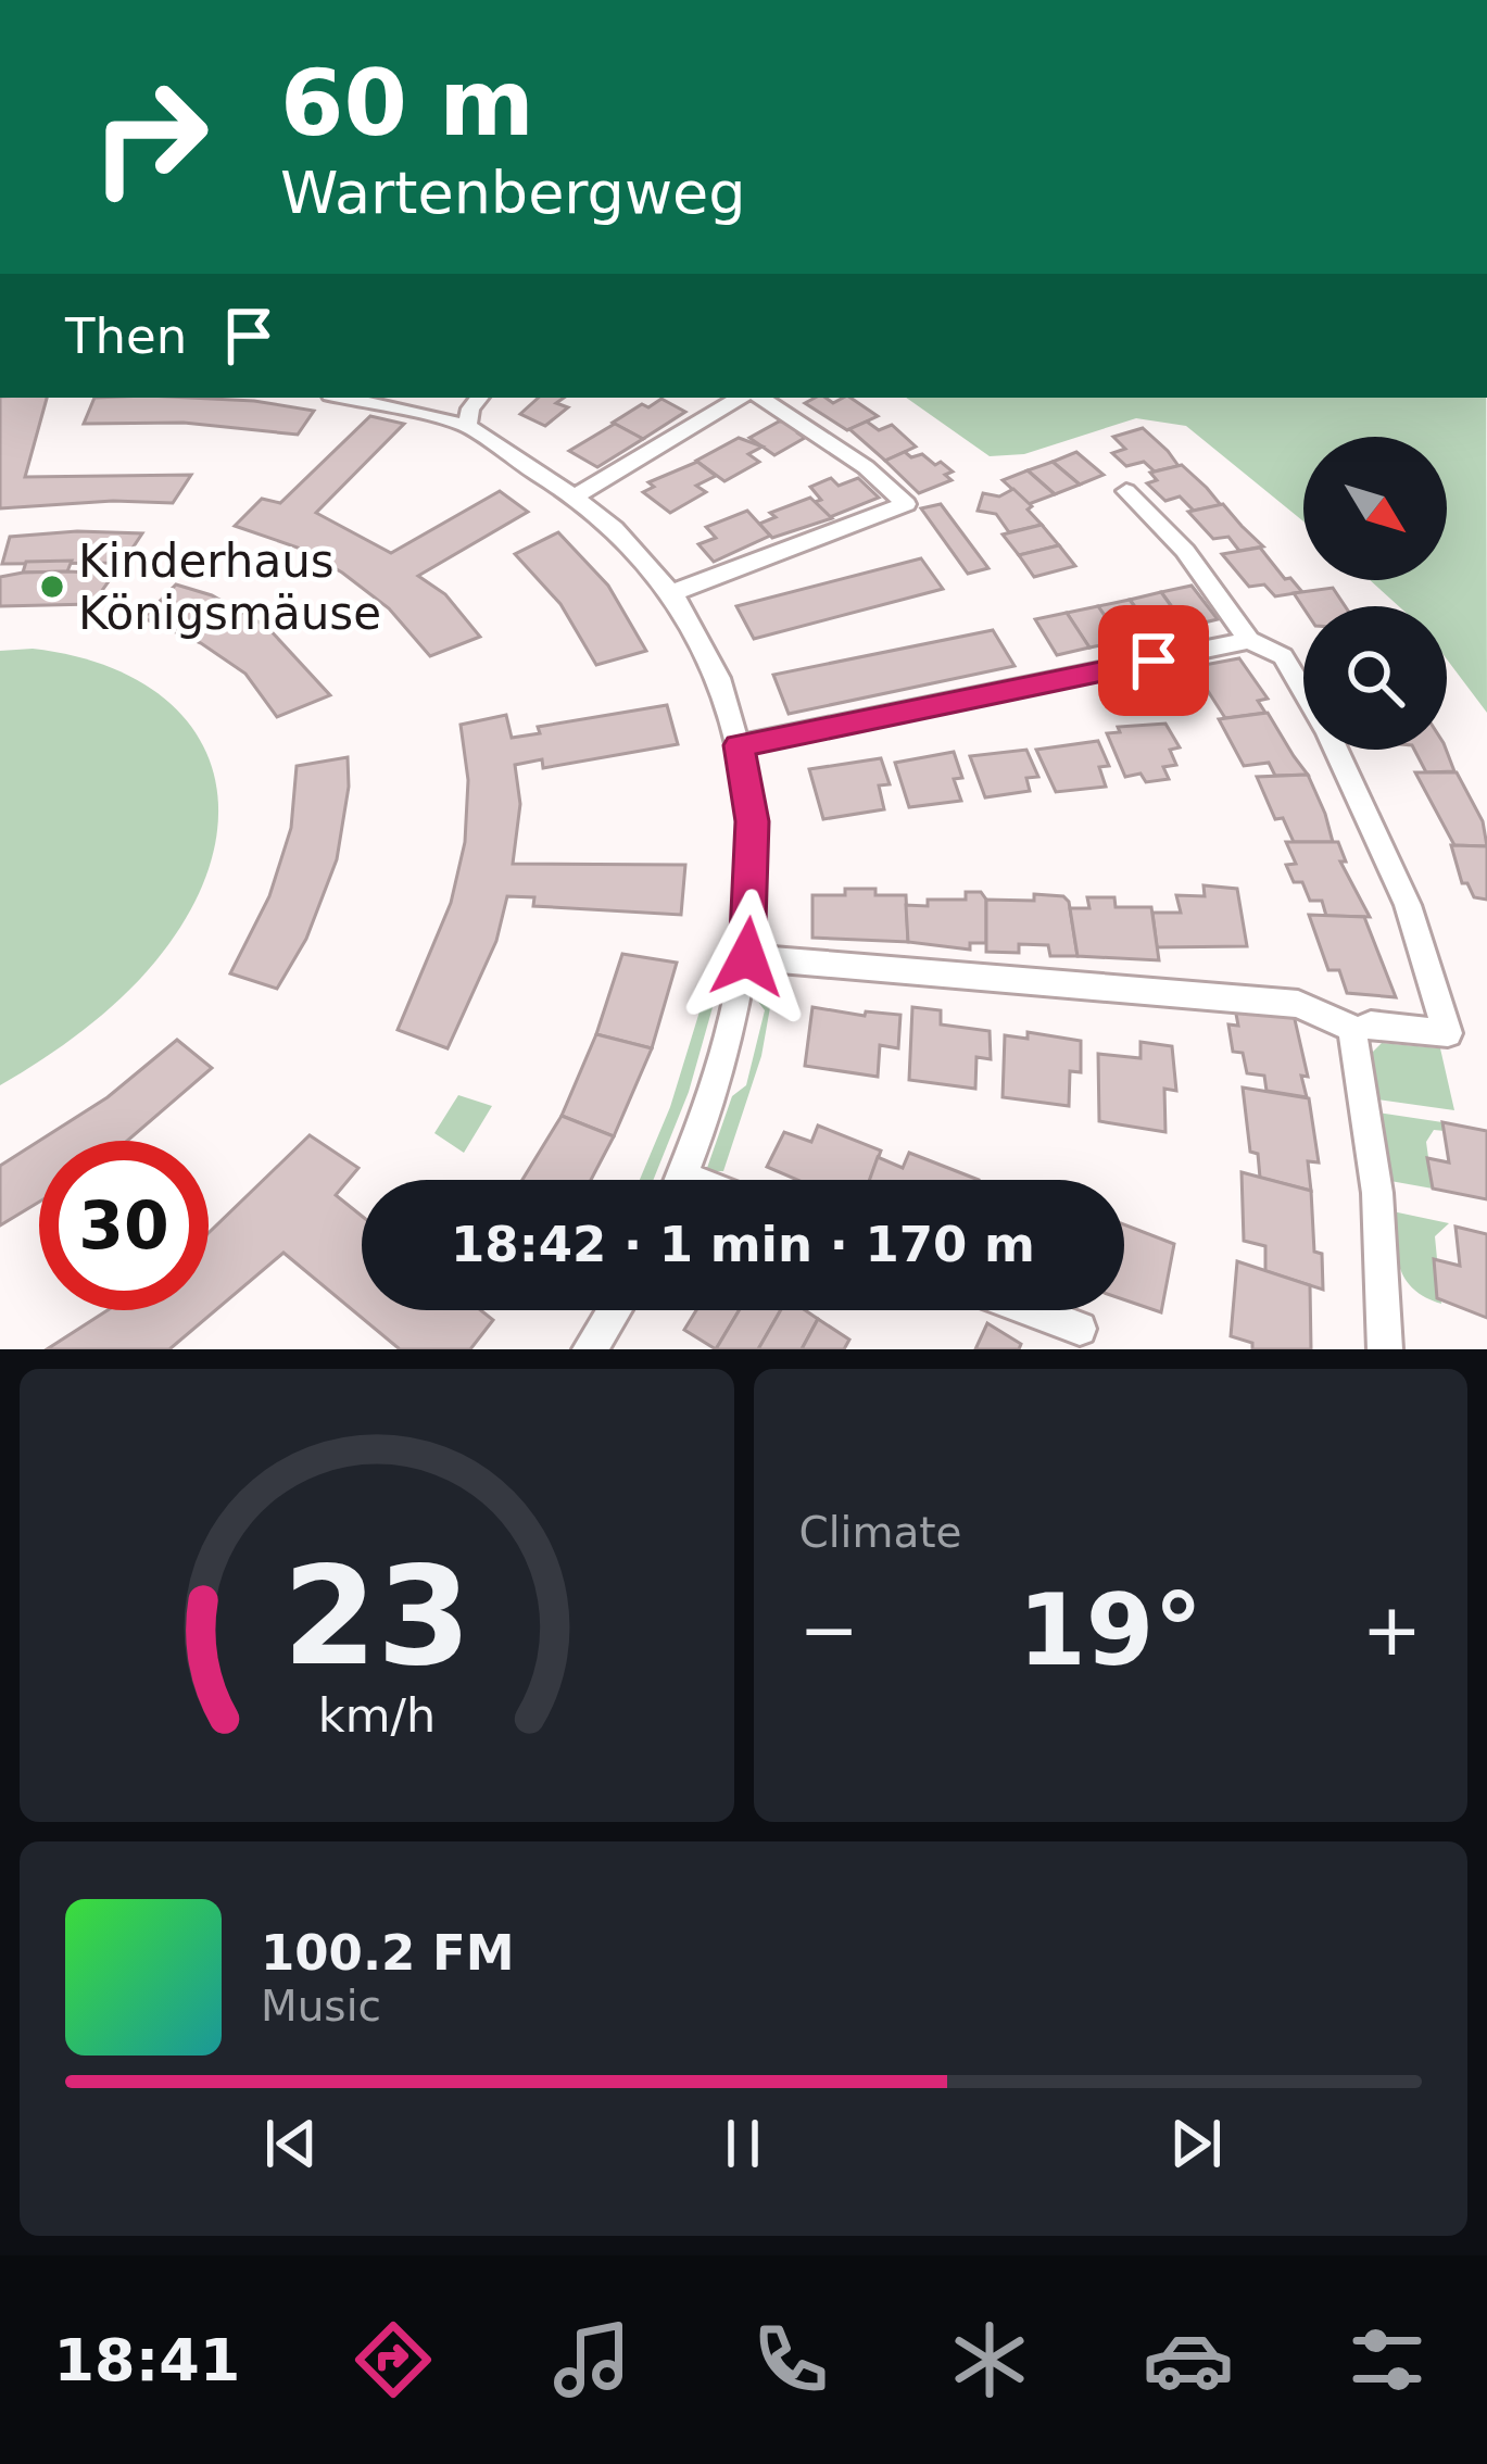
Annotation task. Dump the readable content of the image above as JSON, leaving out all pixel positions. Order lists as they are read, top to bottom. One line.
{"places":["Kinderhaus Königsmäuse"],"north":"bottom right","page":{"turn":["60 m","Wartenbergweg"],"then":"Then","limit":"30","trip":"18:42 · 1 min · 170 m","tile":"Climate","heat":["−","19°","+"],"song":["100.2 FM","Music"],"tabs":"18:41","gauge":["23","km/h"]}}
